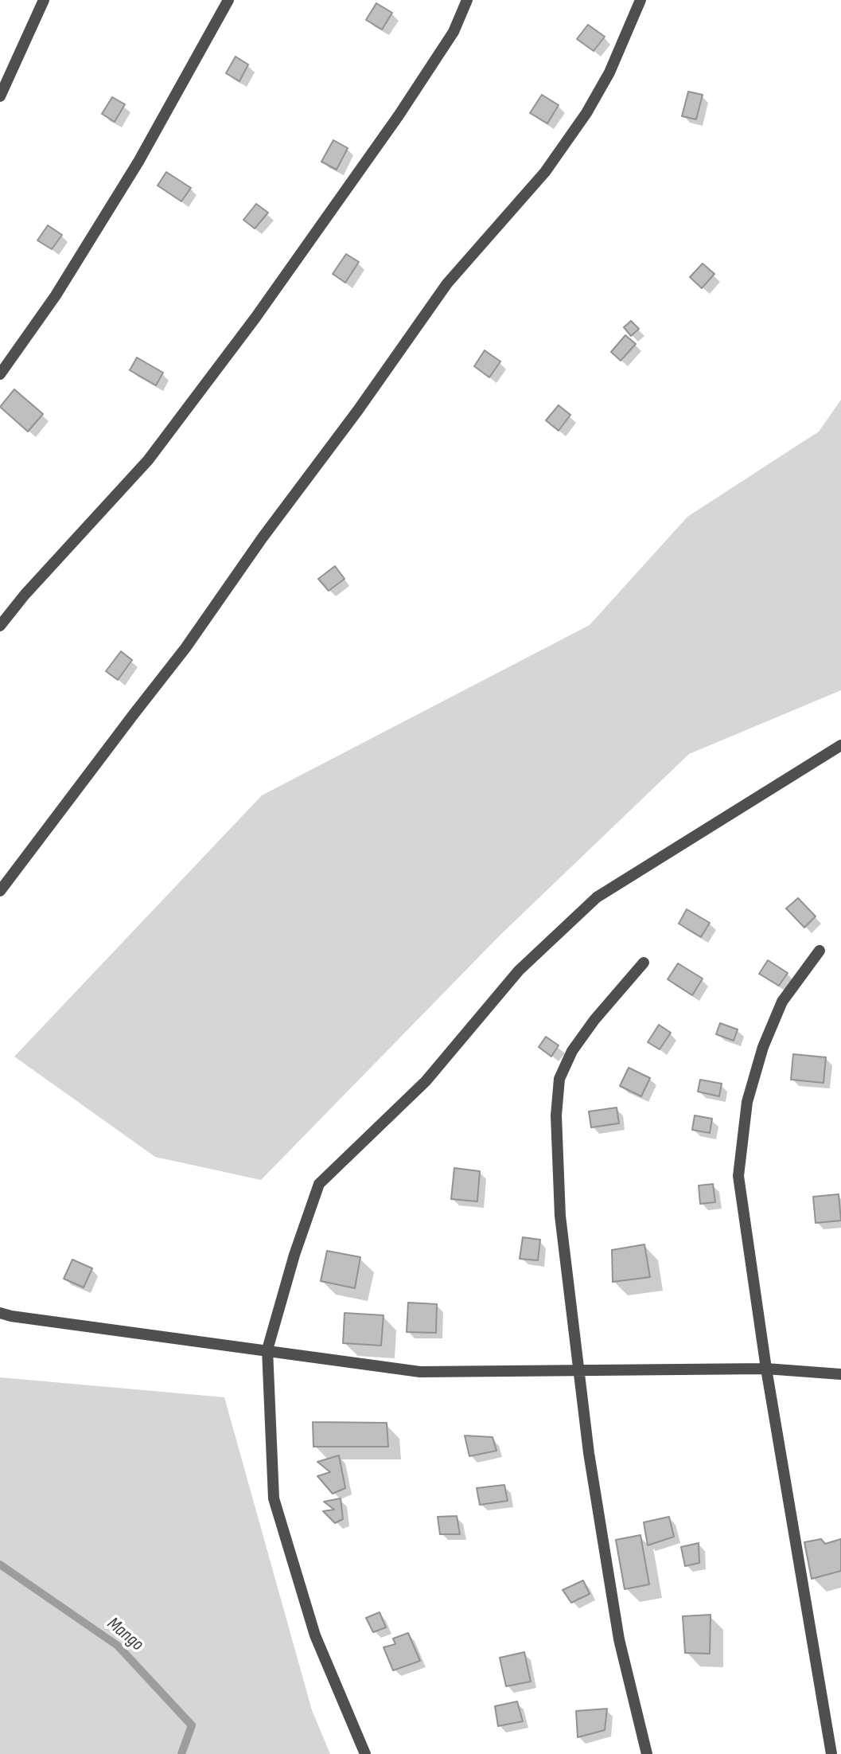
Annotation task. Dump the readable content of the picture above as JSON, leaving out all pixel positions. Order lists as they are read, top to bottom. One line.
{"water":["Mango"]}
